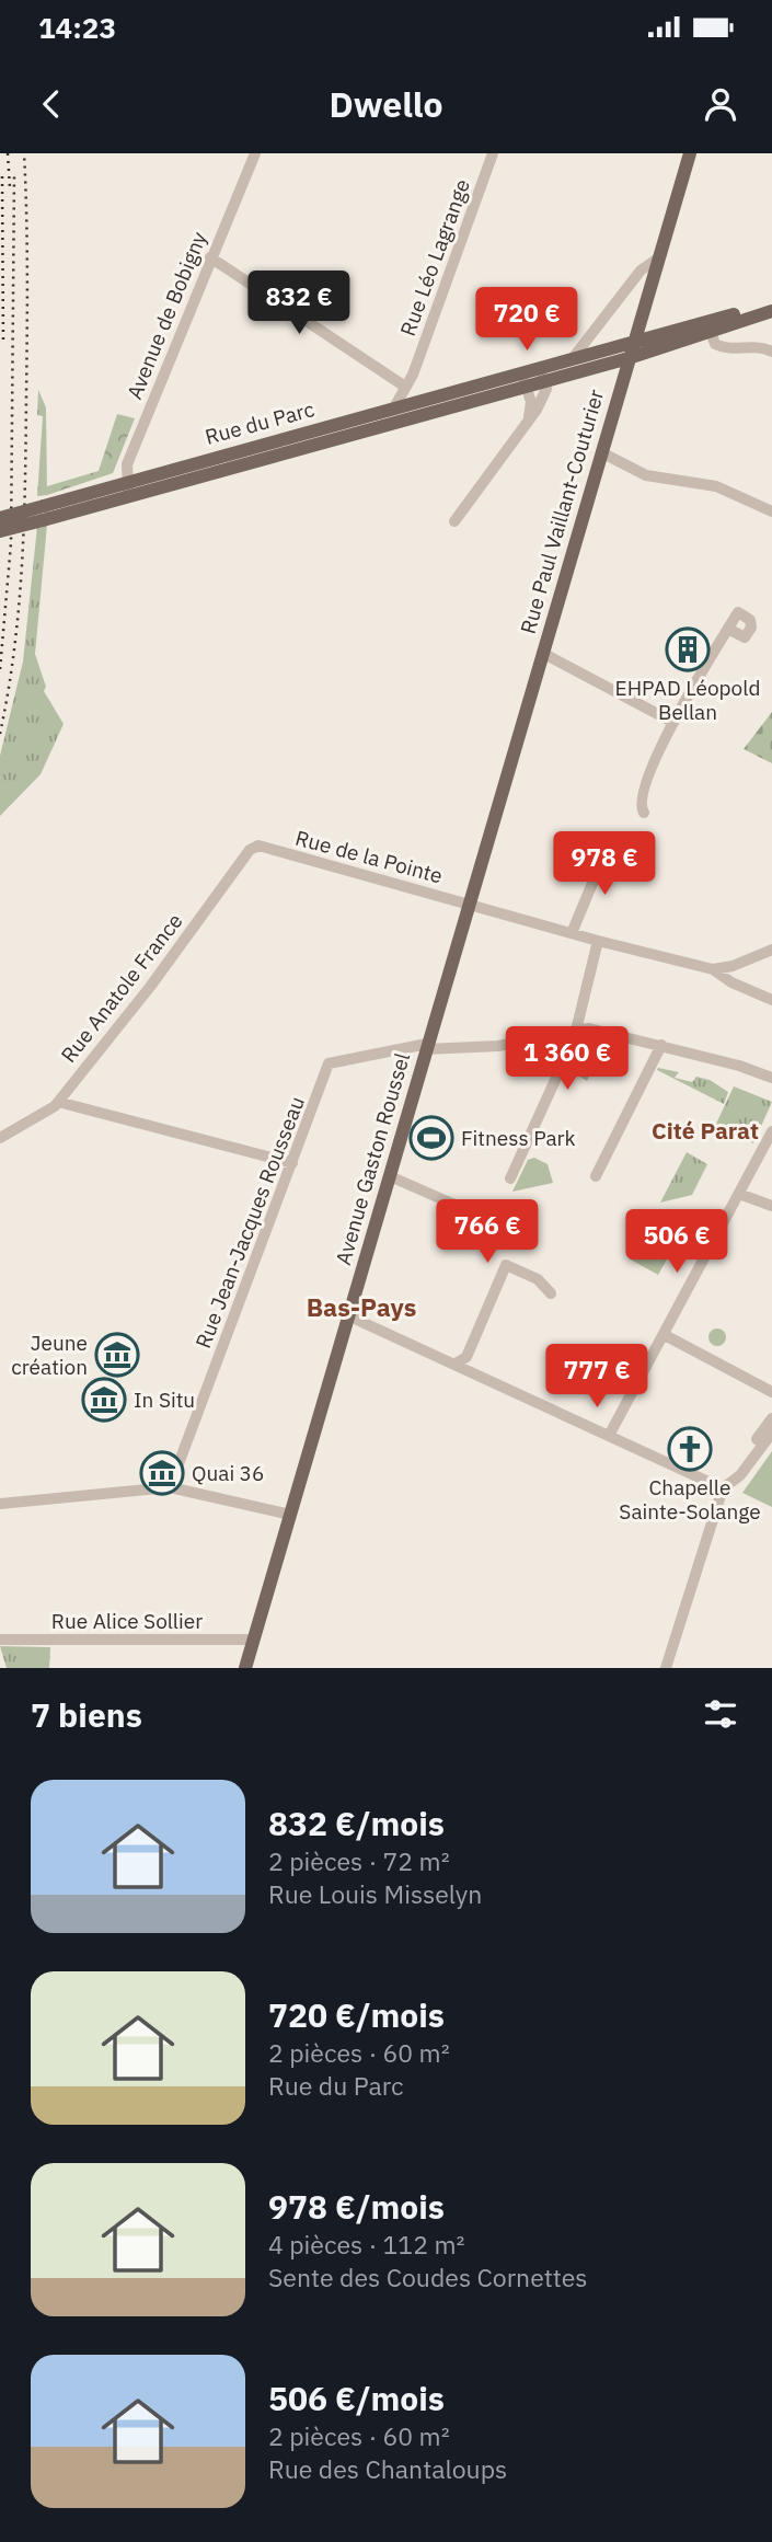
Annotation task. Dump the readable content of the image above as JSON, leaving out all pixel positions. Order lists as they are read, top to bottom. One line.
{"streets":{"main road":["Rue du Parc","Rue Paul Vaillant-Couturier","Avenue Gaston Roussel"],"street":["Rue Léo Lagrange","Avenue de Bobigny","Rue de la Pointe","Rue Anatole France","Rue Jean-Jacques Rousseau","Rue Alice Sollier"]},"crossings":[["Rue Léo Lagrange","Rue du Parc"],["Avenue de Bobigny","Rue du Parc"],["Rue du Parc","Rue Paul Vaillant-Couturier"],["Rue Paul Vaillant-Couturier","Avenue Gaston Roussel"],["Rue de la Pointe","Rue Anatole France"],["Rue de la Pointe","Avenue Gaston Roussel"],["Avenue Gaston Roussel","Rue Jean-Jacques Rousseau"],["Avenue Gaston Roussel","Rue Alice Sollier"]],"districts":["Cité Parat","Bas-Pays"],"places":{"building":["EHPAD Léopold Bellan"],"sports":["Fitness Park"],"museum":["Jeune création","In Situ","Quai 36"],"church":["Chapelle Sainte-Solange"]},"page":{"status":"14:23","header":"Dwello","price":["832 €","720 €","978 €","1 360 €","766 €","506 €","777 €"],"heading":"7 biens","list":[{"name":"832 €/mois","note":"2 pièces · 72 m² · Rue Louis Misselyn"},{"name":"720 €/mois","note":"2 pièces · 60 m² · Rue du Parc"},{"name":"978 €/mois","note":"4 pièces · 112 m² · Sente des Coudes Cornettes"},{"name":"506 €/mois","note":"2 pièces · 60 m² · Rue des Chantaloups"}]}}
